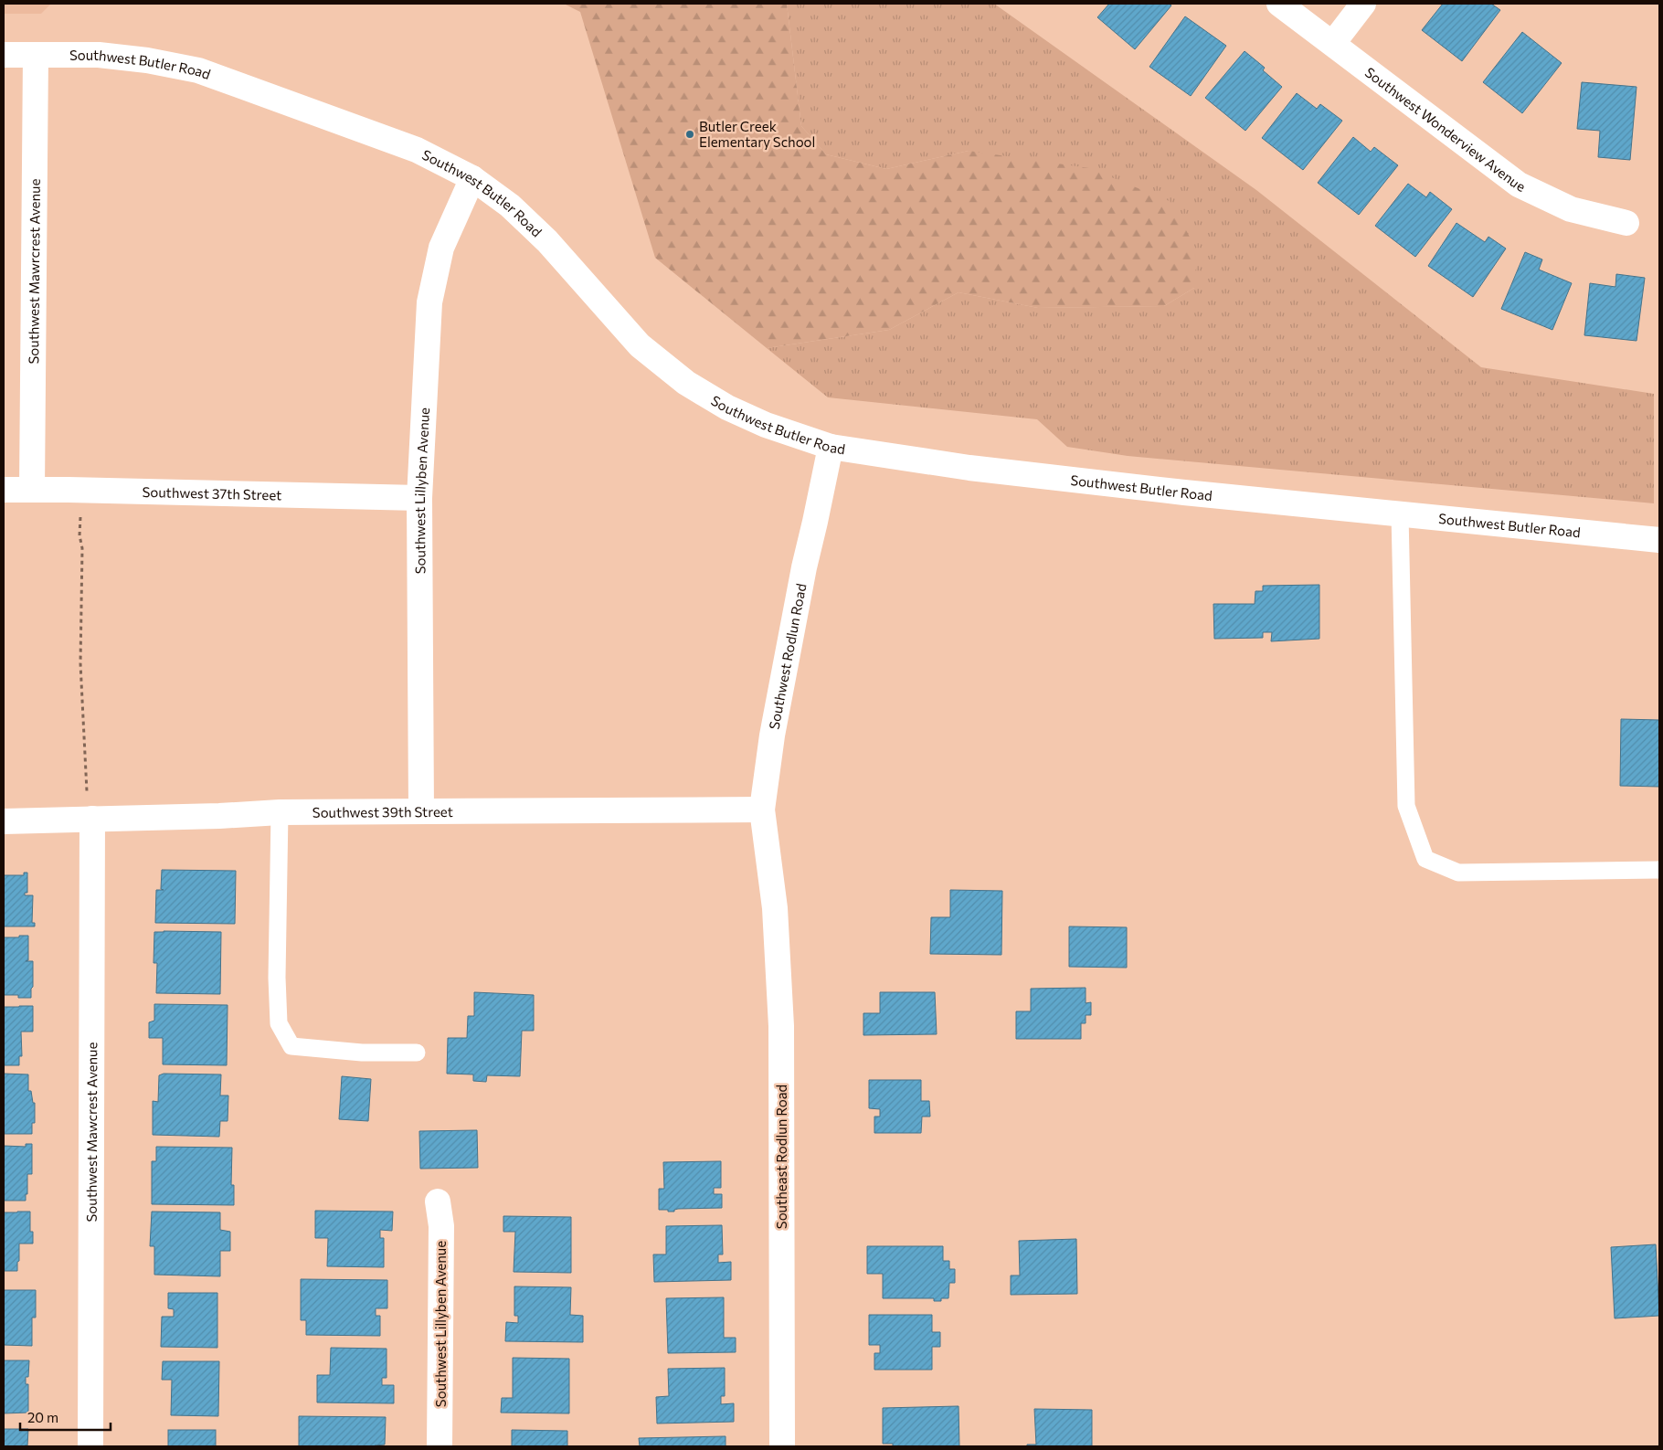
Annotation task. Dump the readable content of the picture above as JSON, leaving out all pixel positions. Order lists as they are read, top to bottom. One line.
{"streets":{"street":["Southwest Butler Road","Southwest Wonderview Avenue","Southwest Mawrcrest Avenue","Southwest Lillyben Avenue","Southwest 37th Street","Southwest Rodlun Road","Southwest 39th Street","Southwest Mawcrest Avenue","Southeast Rodlun Road"]},"crossings":[["Southwest Butler Road","Southwest Mawrcrest Avenue"],["Southwest Butler Road","Southwest Lillyben Avenue"],["Southwest Butler Road","Southwest Rodlun Road"],["Southwest Mawrcrest Avenue","Southwest 37th Street"],["Southwest Lillyben Avenue","Southwest 37th Street"],["Southwest Lillyben Avenue","Southwest 39th Street"],["Southwest Rodlun Road","Southwest 39th Street"],["Southwest Rodlun Road","Southeast Rodlun Road"],["Southwest 39th Street","Southwest Mawcrest Avenue"]],"places":["Butler Creek Elementary School"],"scale_bar":"20 m"}
